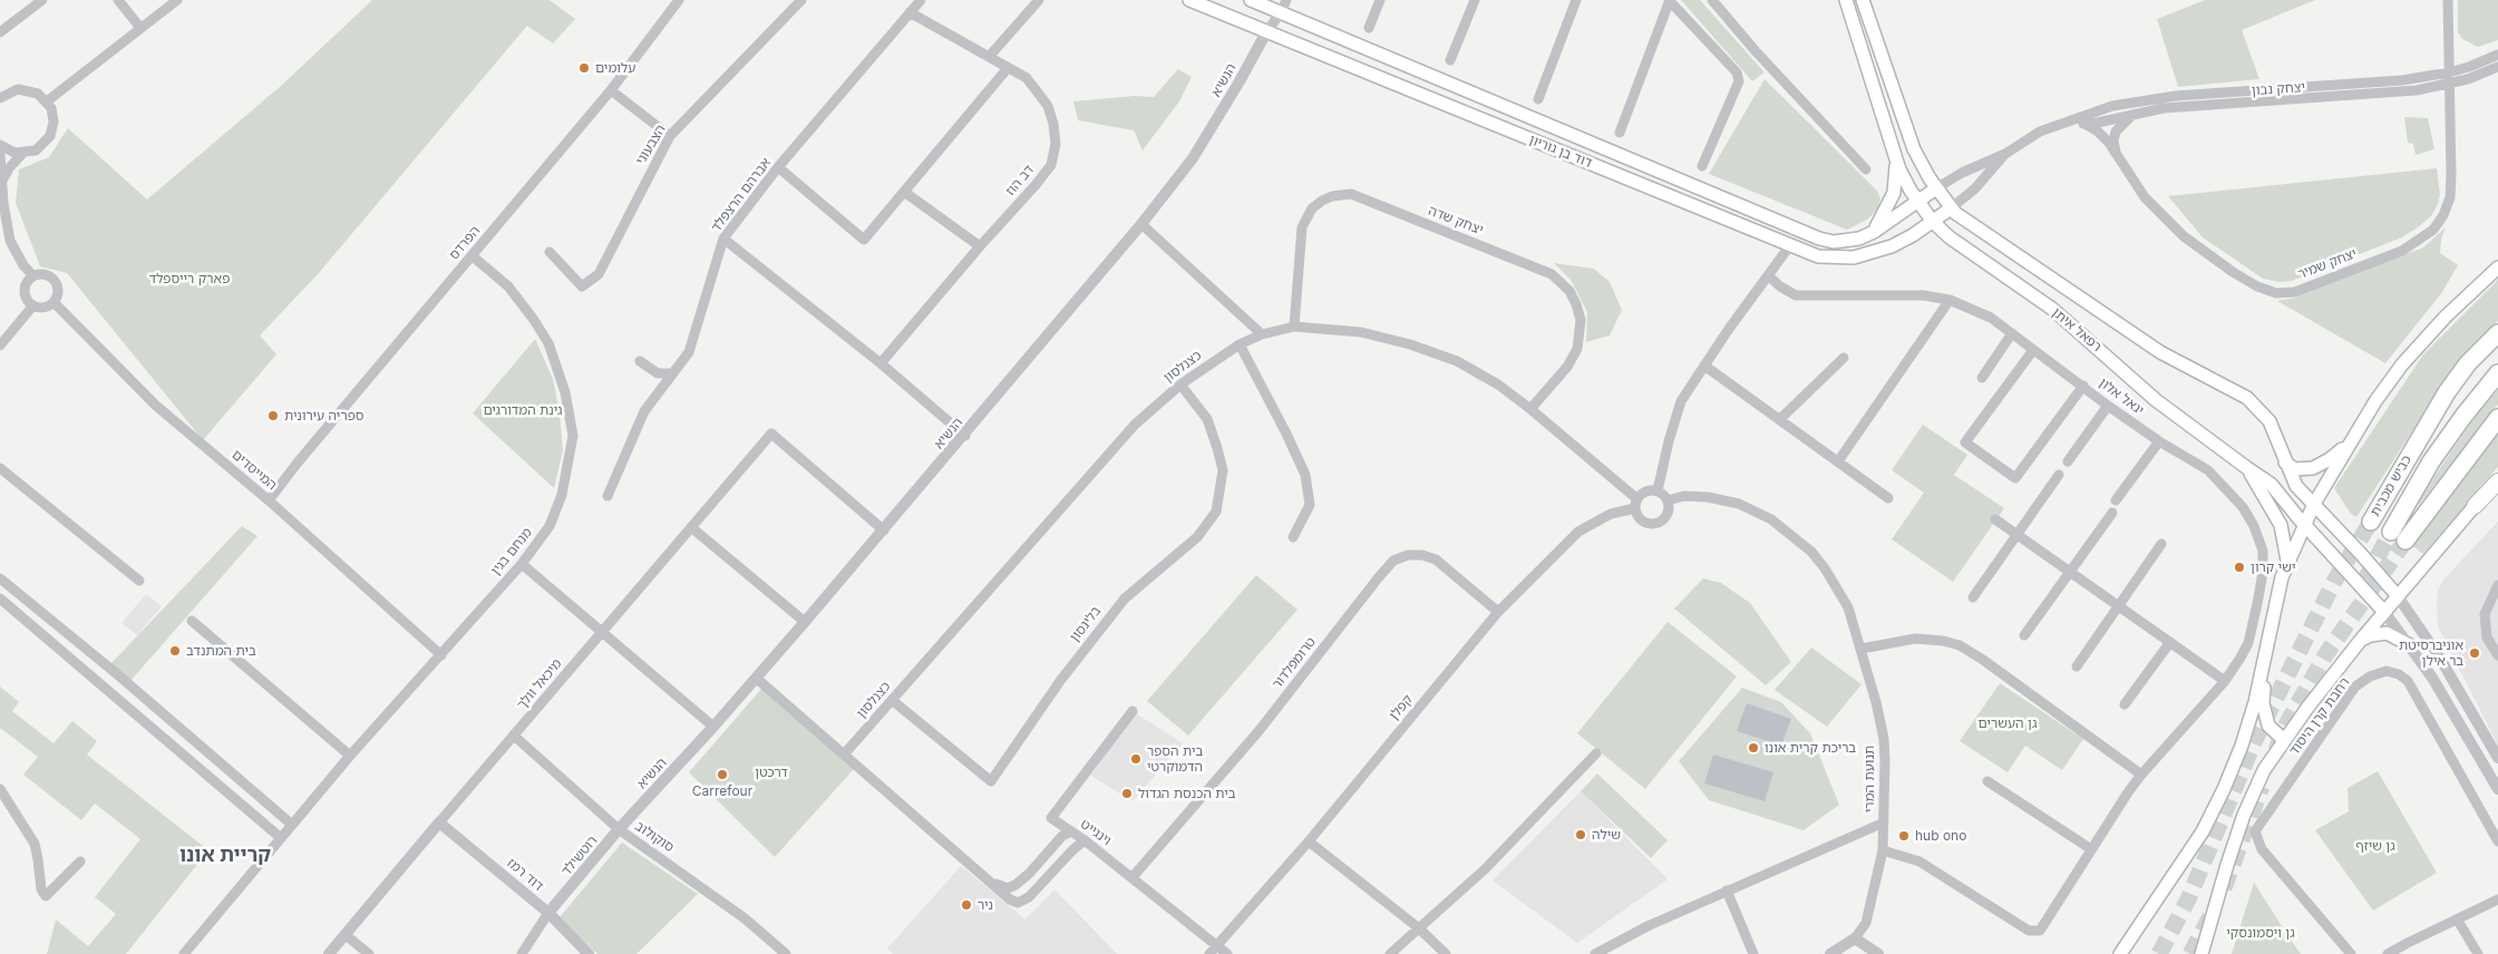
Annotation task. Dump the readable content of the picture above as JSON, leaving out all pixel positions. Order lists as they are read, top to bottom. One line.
{"streets":{"highway":["כביש מכבית"],"main road":["יצחק נבון","דוד בן גוריון","רפאל איתן"],"street":["הנשיא","הצבעוני","דב הוז","אברהם הרצפלד","יצחק שדה","הפרדס","יצחק שמיר","כצנלסון","יגאל אלון","המייסדים","מנחם בגין","בלינסון","טרומפלדור","מיכאל וולך","קפלן","רחבת קרן היסוד","תנועת המרי","וינגייט","סוקולוב","רוטשילד","דוד רמז"]},"crossings":[["הנשיא","דוד בן גוריון"],["הנשיא","מיכאל וולך"],["הנשיא","סוקולוב"],["הנשיא","רוטשילד"],["יצחק נבון","דוד בן גוריון"],["יצחק נבון","יצחק שמיר"],["יצחק נבון","רפאל איתן"],["דוד בן גוריון","רפאל איתן"],["דב הוז","אברהם הרצפלד"],["יצחק שדה","כצנלסון"],["הפרדס","המייסדים"],["הפרדס","מנחם בגין"],["כצנלסון","בלינסון"],["כצנלסון","קפלן"],["כצנלסון","תנועת המרי"],["יגאל אלון","תנועת המרי"],["המייסדים","מנחם בגין"],["טרומפלדור","קפלן"],["טרומפלדור","וינגייט"],["מיכאל וולך","סוקולוב"],["מיכאל וולך","דוד רמז"],["קפלן","תנועת המרי"],["קפלן","וינגייט"],["סוקולוב","רוטשילד"],["רוטשילד","דוד רמז"]],"districts":["קריית אונו"],"parks":["פארק רייספלד","גינת המדורגים","גן העשרים","דרכטן","גן שיזף","גן ויסמונסקי"],"places":["עלומים","ספריה עירונית","ישי קרון","בית המתנדב","אוניברסיטת בר אילן","בריכת קרית אונו","בית הספר הדמוקרטי","Carrefour","בית הכנסת הגדול","שילה","hub ono","ניר"]}
